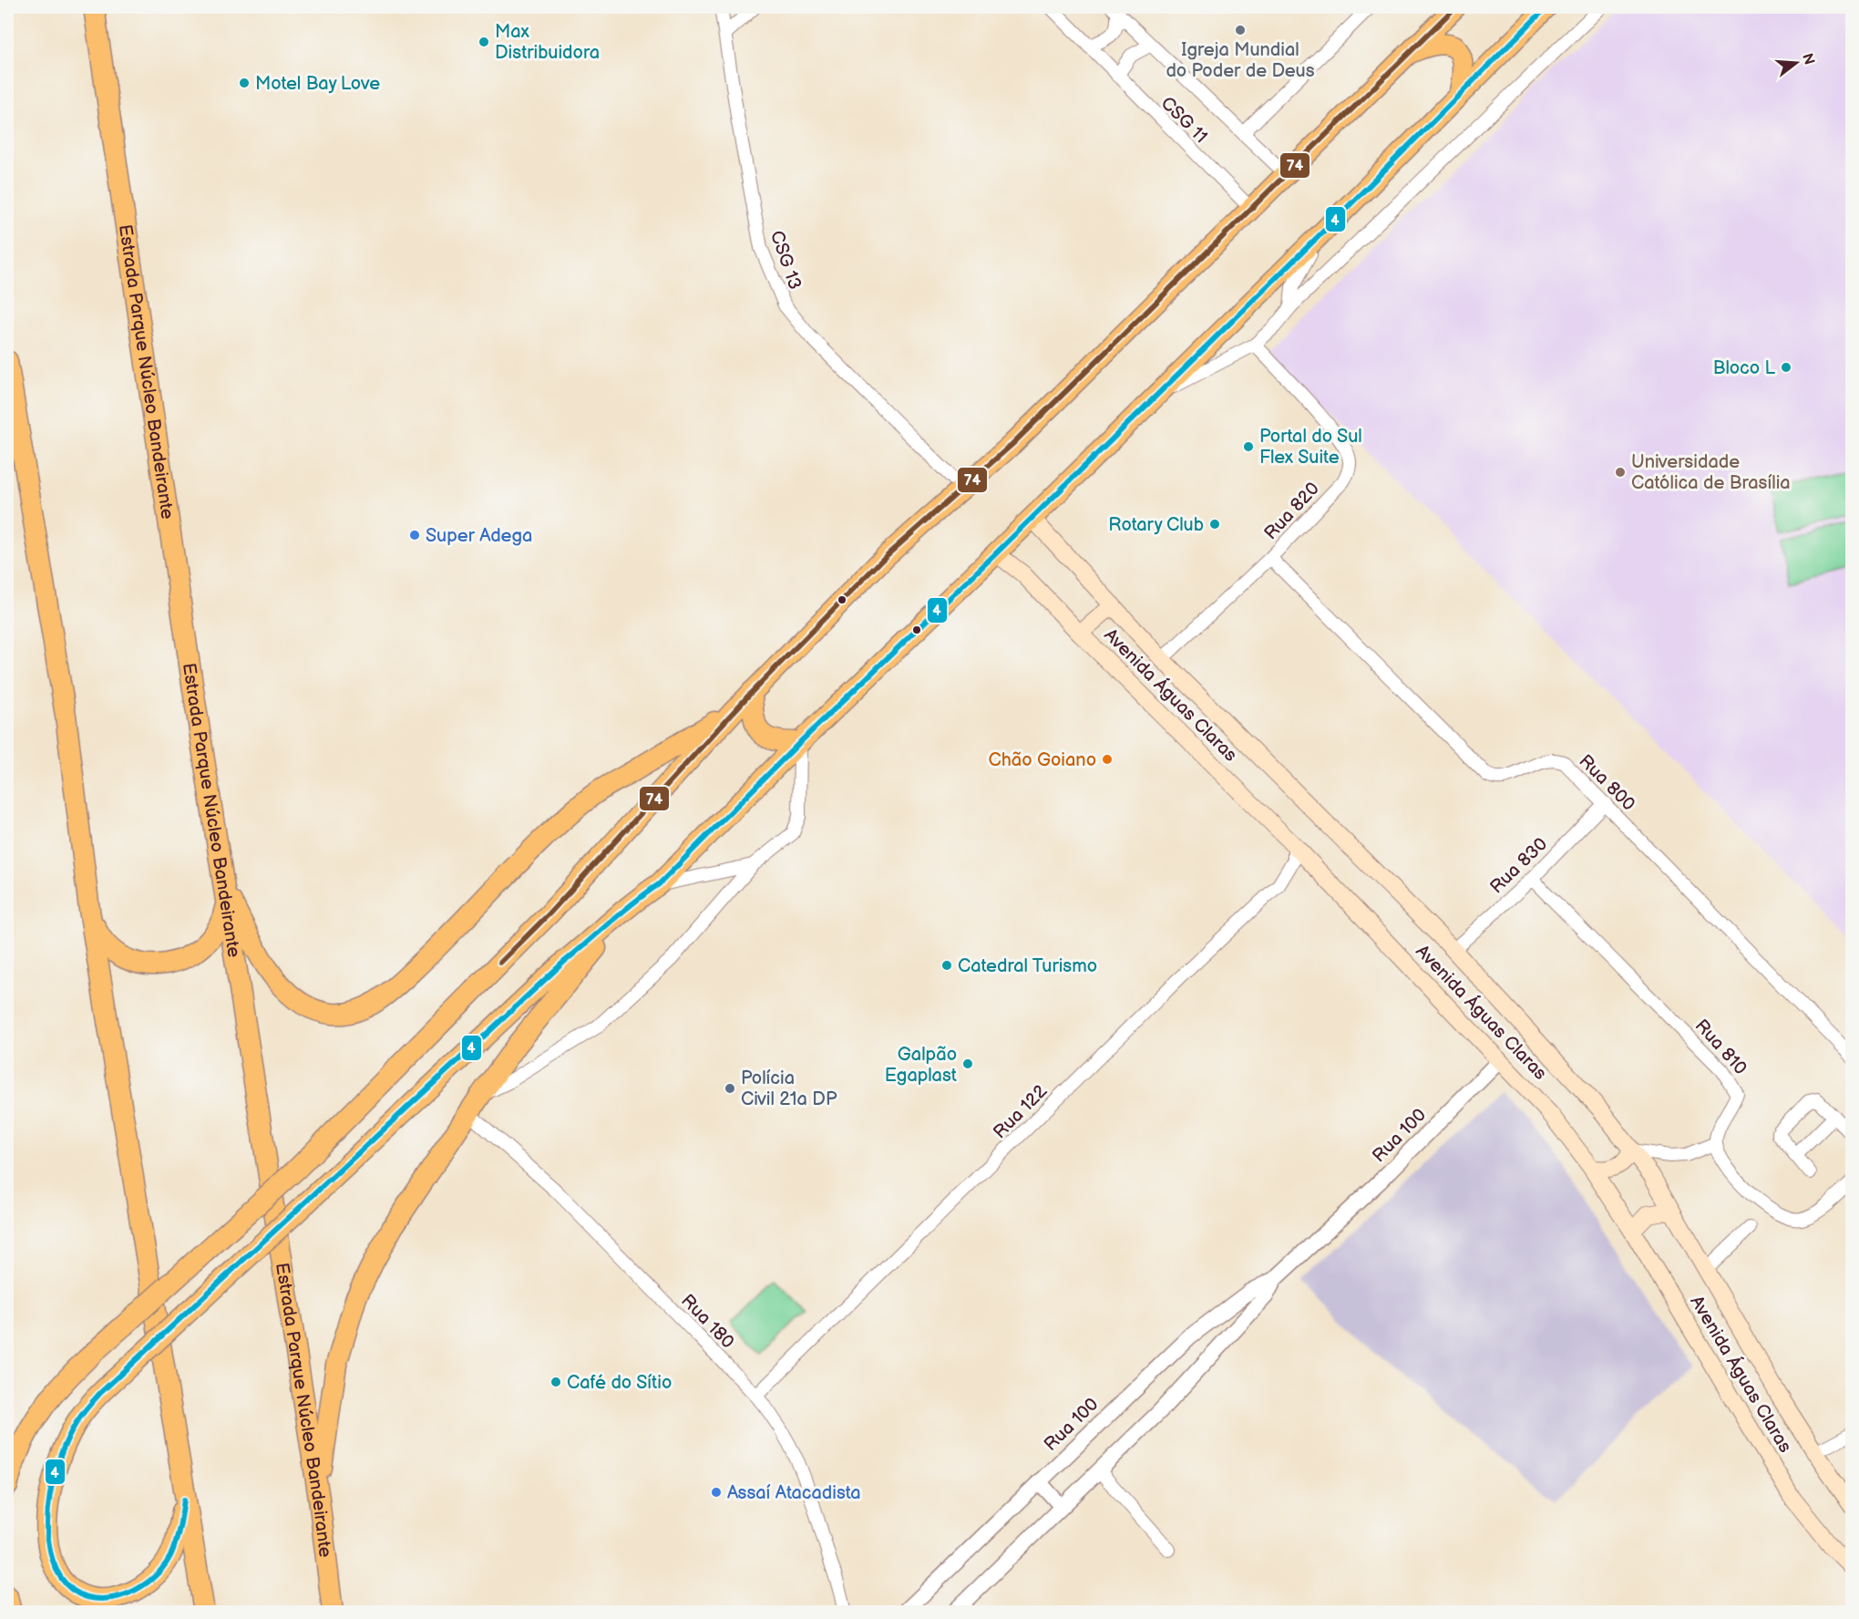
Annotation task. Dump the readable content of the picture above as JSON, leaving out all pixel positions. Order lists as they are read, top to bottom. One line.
{"streets":{"highway":["Estrada Parque Núcleo Bandeirante"],"main road":["Avenida Águas Claras"],"street":["CSG 11","CSG 13","Rua 820","Rua 800","Rua 830","Rua 810","Rua 122","Rua 100","Rua 180"]},"crossings":[["Rua 820","Avenida Águas Claras"],["Rua 820","Rua 800"],["Avenida Águas Claras","Rua 830"],["Avenida Águas Claras","Rua 122"],["Avenida Águas Claras","Rua 100"],["Rua 800","Rua 830"],["Rua 830","Rua 810"],["Rua 122","Rua 180"]],"places":["Igreja Mundial do Poder de Deus","Max Distribuidora","Motel Bay Love","Bloco L","Portal do Sul Flex Suite","Universidade Católica de Brasília","Rotary Club","Super Adega","Chão Goiano","Catedral Turismo","Galpão Egaplast","Polícia Civil 21a DP","Café do Sítio","Assaí Atacadista"],"lines":["transit line 74","transit line 4"],"north":"right"}
